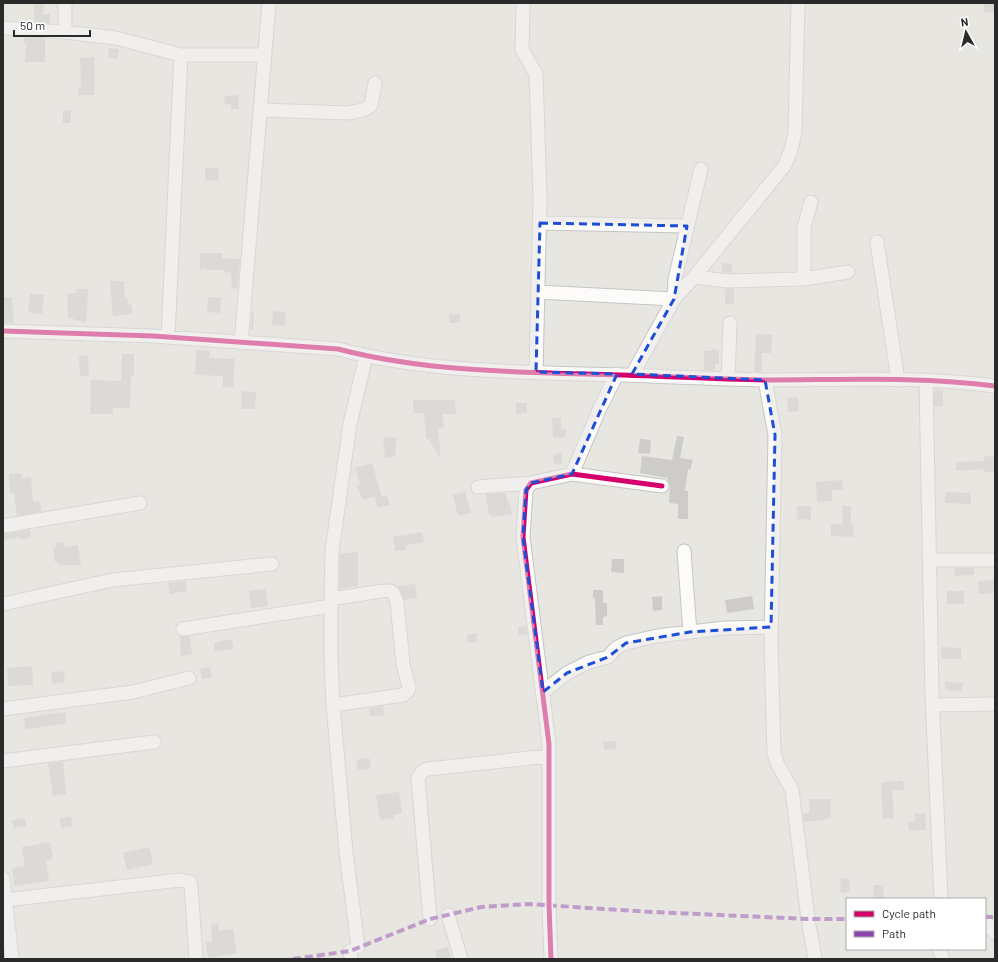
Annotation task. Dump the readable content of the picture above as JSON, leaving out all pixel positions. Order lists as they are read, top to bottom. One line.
{"legend":["Cycle path","Path"],"scale_bar":"50 m","north":"top"}
